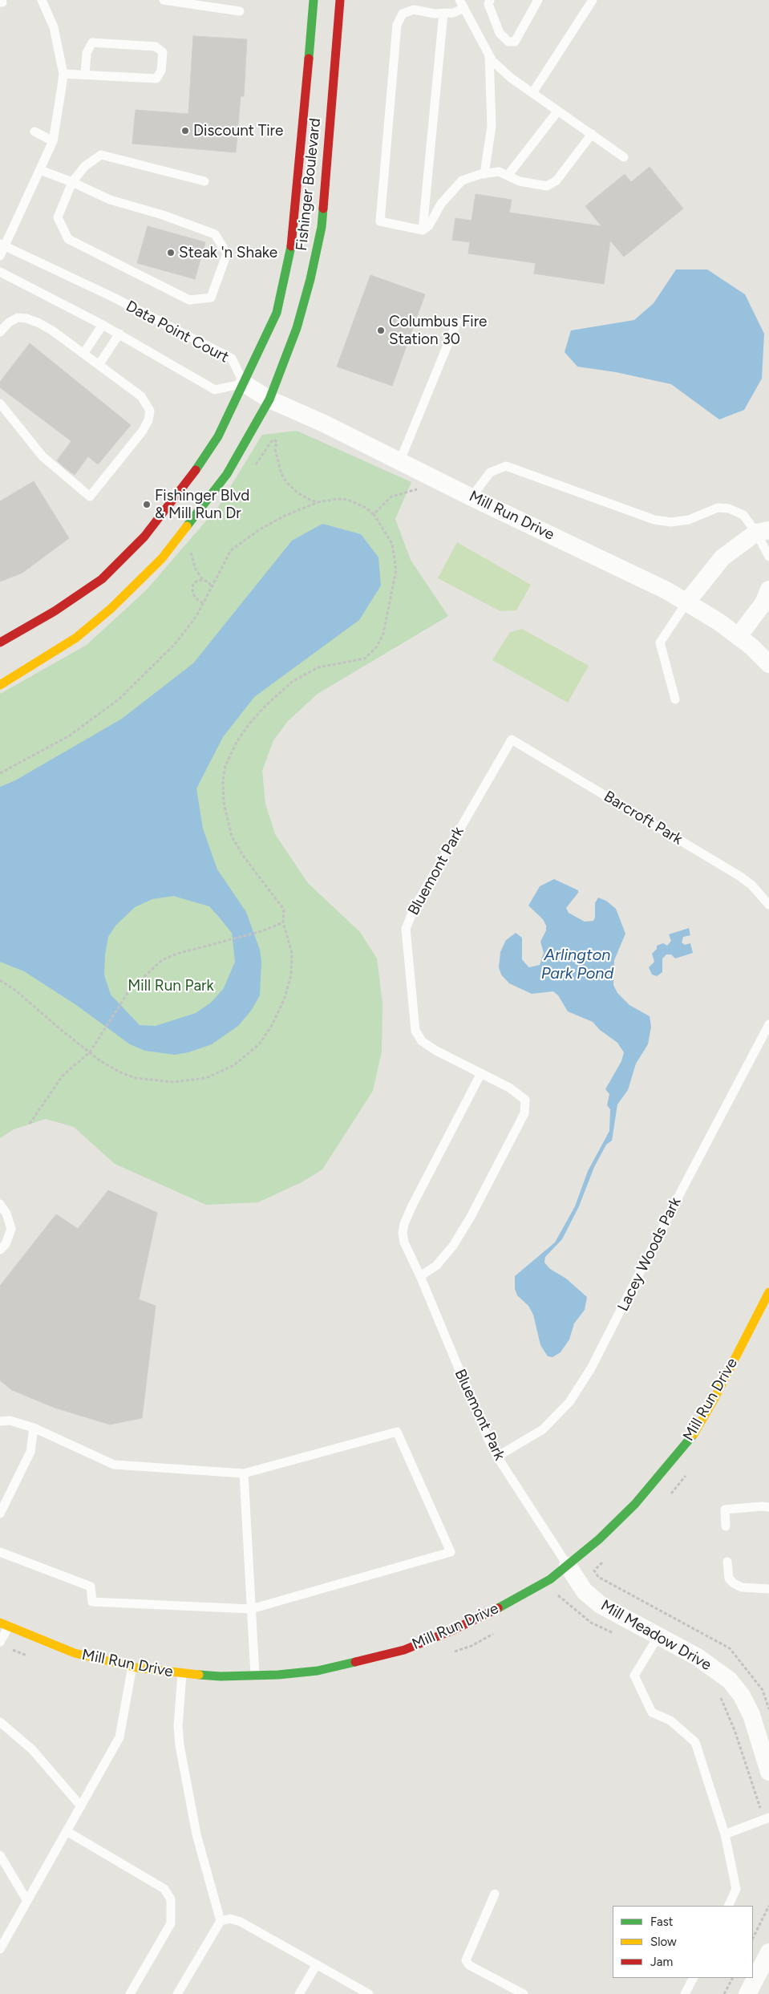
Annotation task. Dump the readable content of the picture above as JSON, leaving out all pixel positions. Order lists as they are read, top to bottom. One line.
{"streets":{"main road":["Fishinger Boulevard","Mill Run Drive"],"street":["Mill Meadow Drive"],"lane":["Data Point Court","Barcroft Park","Bluemont Park","Lacey Woods Park"]},"crossings":[["Fishinger Boulevard","Data Point Court"],["Fishinger Boulevard","Mill Run Drive"],["Data Point Court","Mill Run Drive"],["Mill Run Drive","Bluemont Park"],["Mill Run Drive","Mill Meadow Drive"],["Barcroft Park","Bluemont Park"],["Bluemont Park","Lacey Woods Park"],["Bluemont Park","Mill Meadow Drive"]],"water":["Arlington Park Pond"],"parks":["Mill Run Park"],"places":["Discount Tire","Steak 'n Shake","Columbus Fire Station 30","Fishinger Blvd & Mill Run Dr"],"legend":["Fast","Slow","Jam"]}
